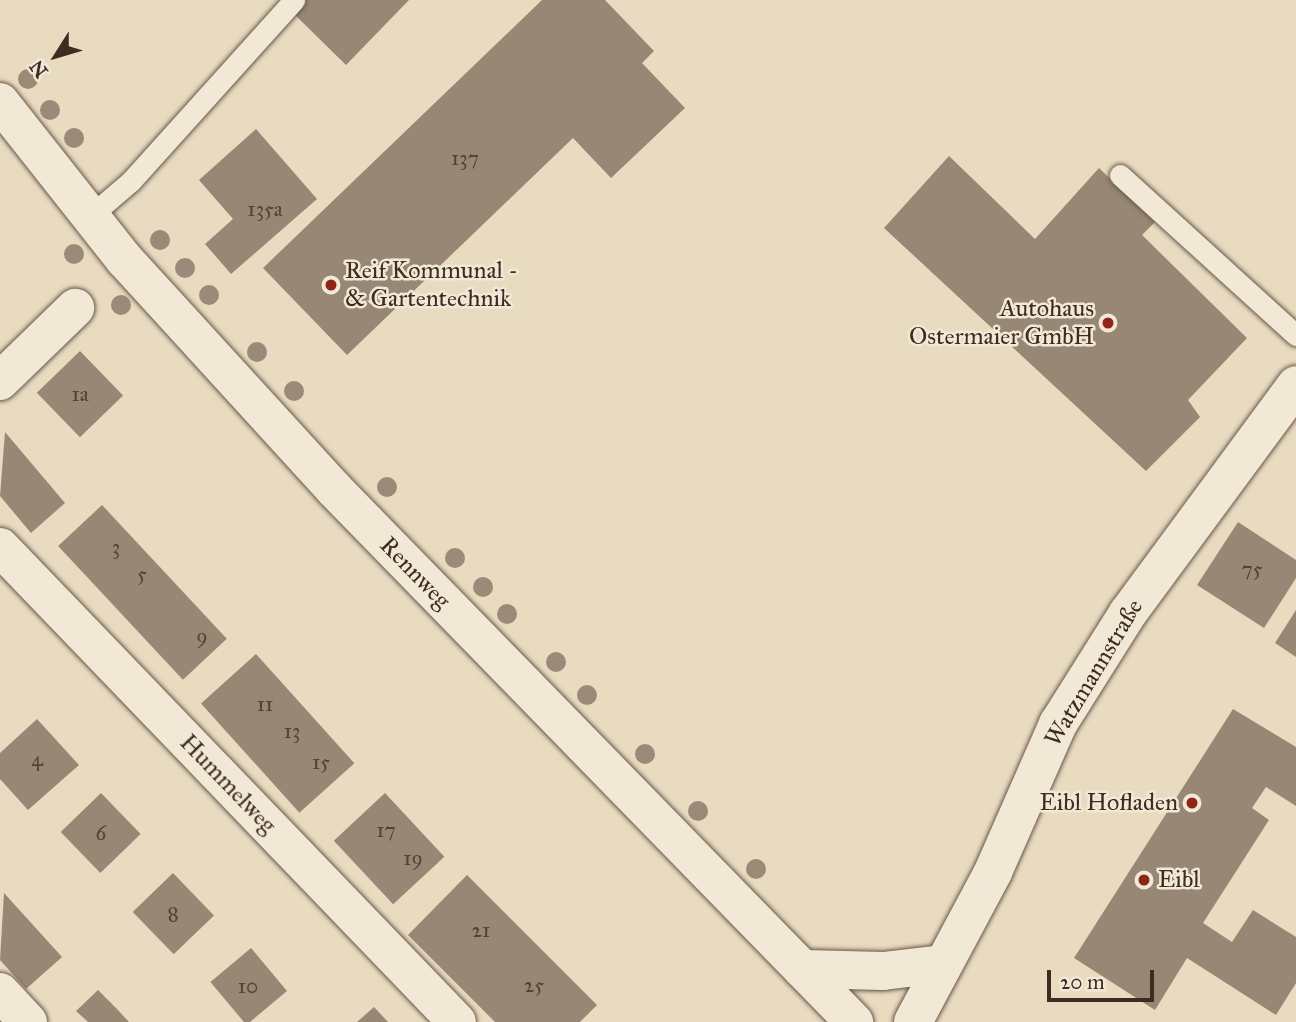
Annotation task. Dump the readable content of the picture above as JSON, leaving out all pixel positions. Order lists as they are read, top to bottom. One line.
{"streets":{"street":["Rennweg","Watzmannstraße","Hummelweg"]},"places":["Reif Kommunal - & Gartentechnik","Autohaus Ostermaier GmbH","Eibl Hofladen","Eibl"],"house_numbers":["137","135a","1a","3","75","5","9","11","13","4","15","17","6","19","8","21","25","10"],"scale_bar":"20 m","north":"bottom left"}
